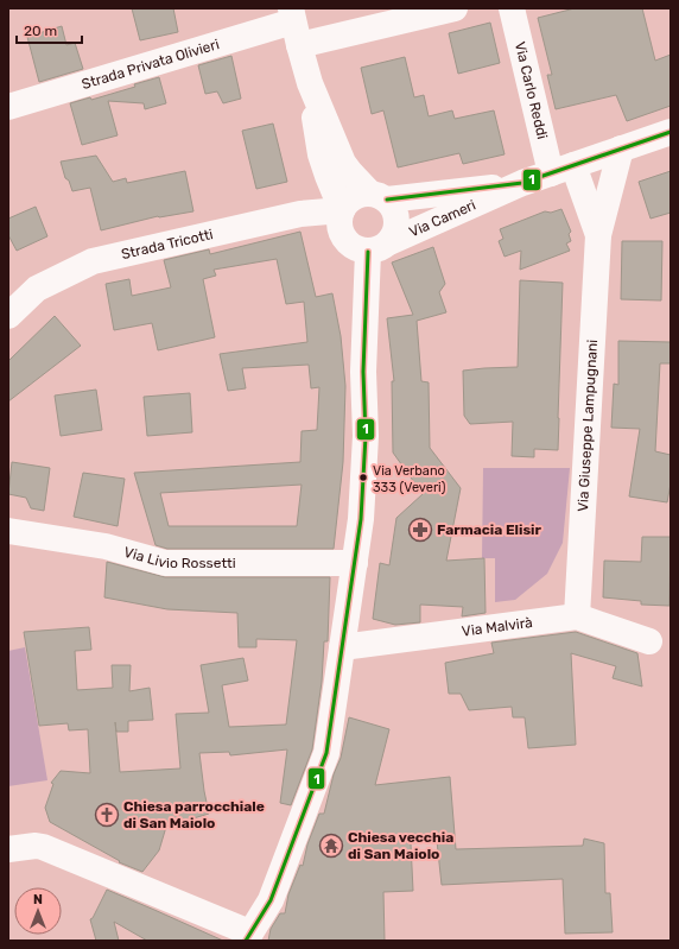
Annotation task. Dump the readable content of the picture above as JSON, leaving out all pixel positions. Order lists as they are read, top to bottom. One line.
{"streets":{"street":["Strada Privata Olivieri","Via Carlo Reddi","Via Cameri","Strada Tricotti","Via Giuseppe Lampugnani","Via Livio Rossetti","Via Malvirà"]},"crossings":[["Via Carlo Reddi","Via Cameri"],["Via Carlo Reddi","Via Giuseppe Lampugnani"],["Via Cameri","Strada Tricotti"],["Via Cameri","Via Giuseppe Lampugnani"],["Via Giuseppe Lampugnani","Via Malvirà"]],"places":{"other":["Via Verbano 333 (Veveri)"],"pharmacy":["Farmacia Elisir"],"church":["Chiesa parrocchiale di San Maiolo"],"temple":["Chiesa vecchia di San Maiolo"]},"lines":["transit line 1"],"scale_bar":"20 m","north":"top"}
